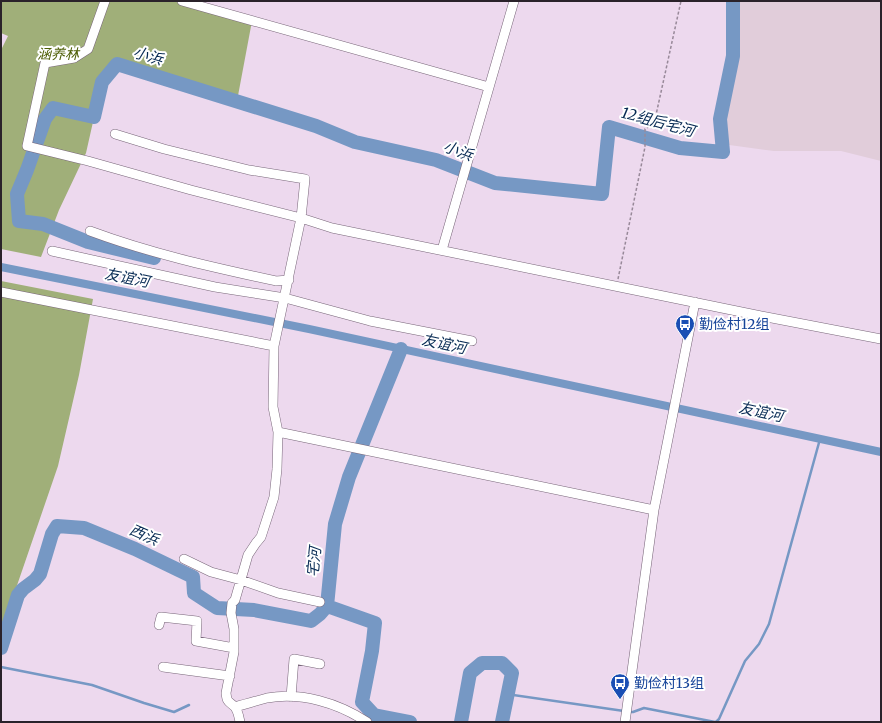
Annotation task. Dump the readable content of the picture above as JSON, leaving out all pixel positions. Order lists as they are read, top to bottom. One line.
{"water":["小浜","12组后宅河","友谊河","西浜","宅河"],"parks":["涵养林"],"places":{"bus stop":["勤俭村12组","勤俭村13组"]}}
